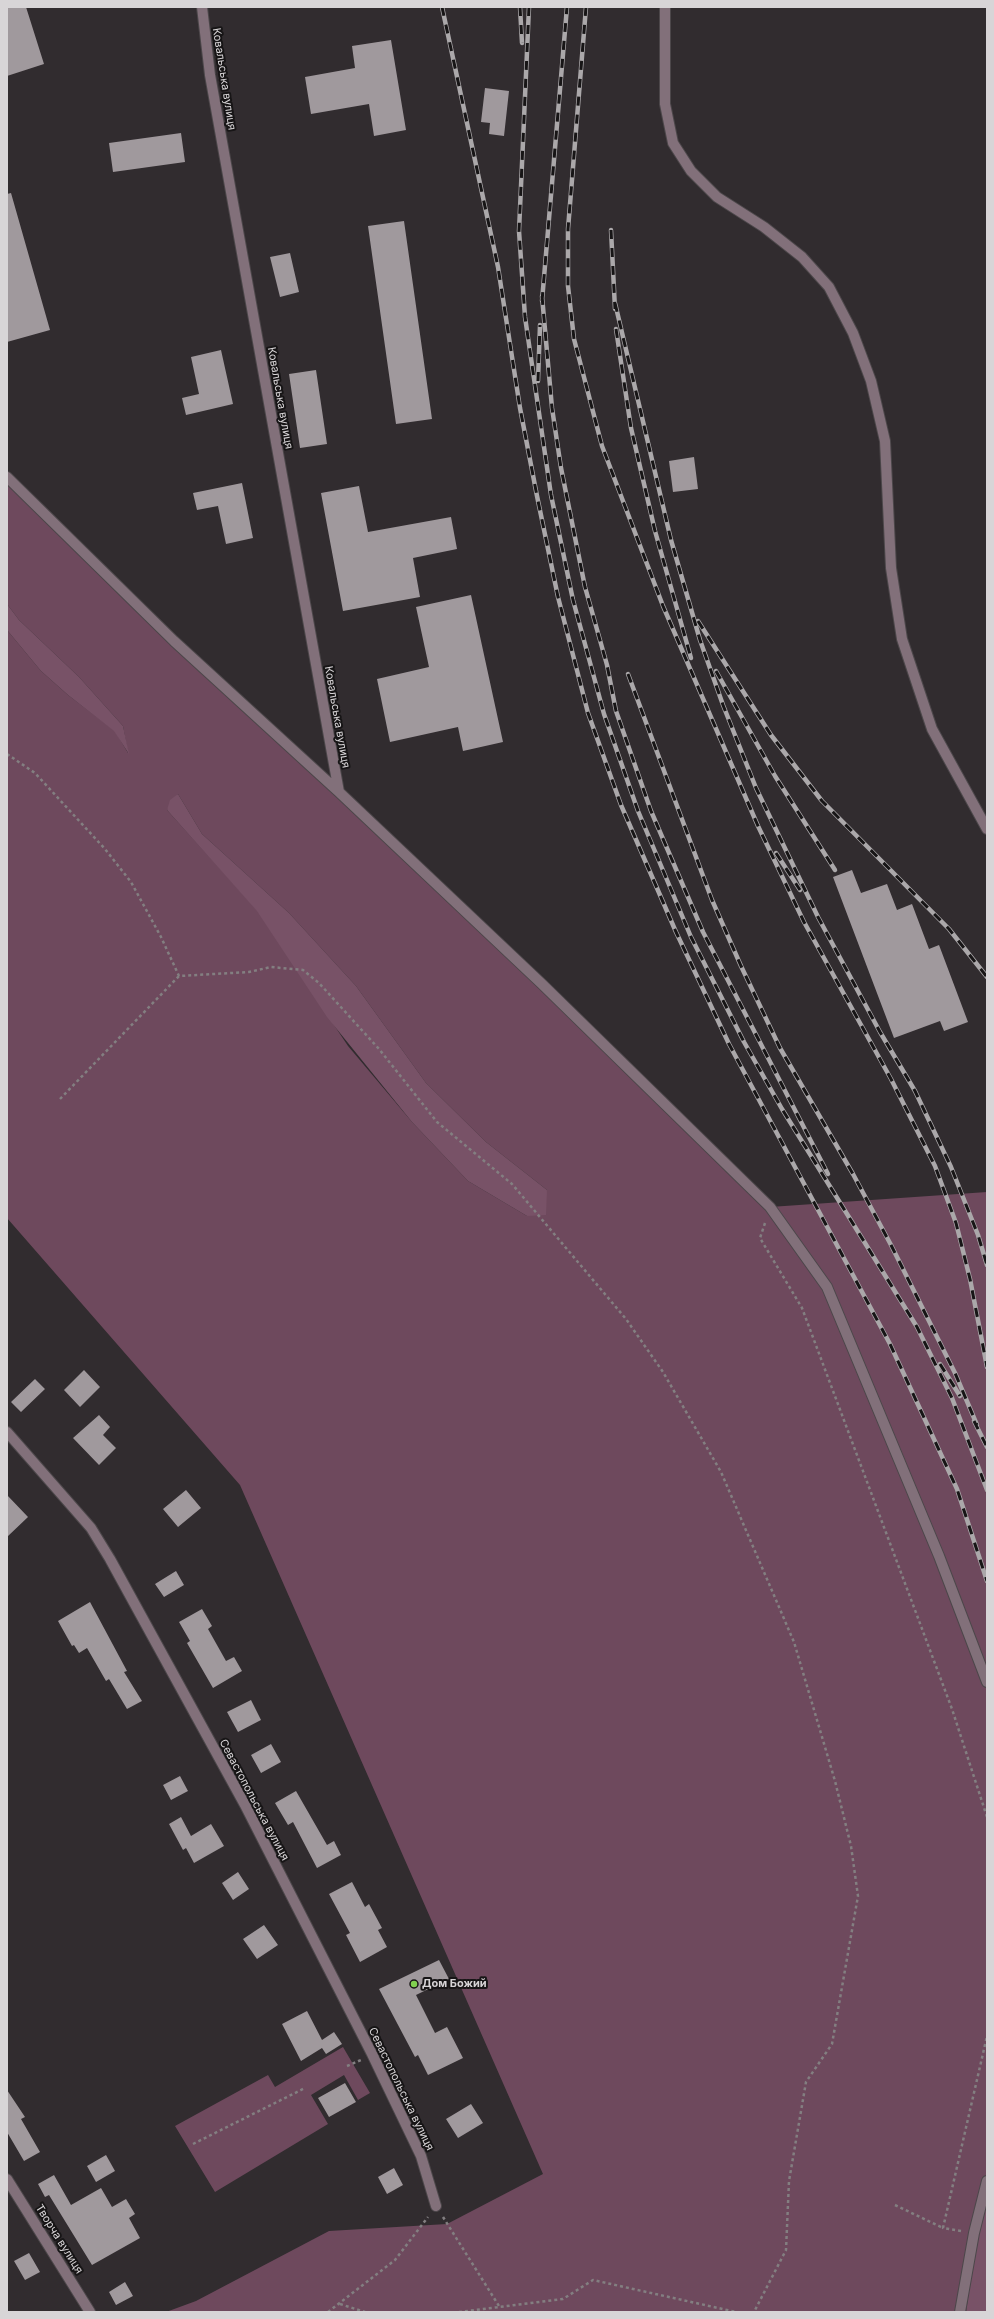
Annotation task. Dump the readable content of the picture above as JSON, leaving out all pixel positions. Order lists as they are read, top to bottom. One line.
{"streets":{"street":["Ковальська вулиця","Севастопольська вулиця","Творча вулиця"]},"places":["Дом Божий"]}
